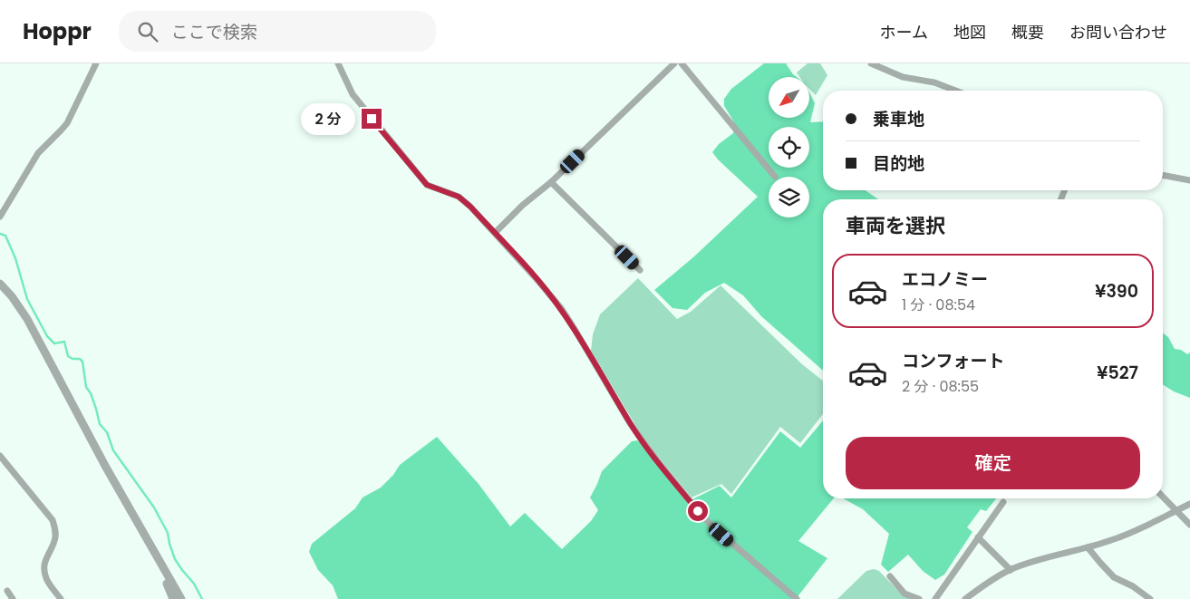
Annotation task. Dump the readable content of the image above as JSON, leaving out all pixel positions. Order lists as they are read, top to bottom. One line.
{"north":"bottom left","page":{"header":"Hoppr","search":"ここで検索","nav":["ホーム","地図","概要","お問い合わせ"],"banner":["乗車地","目的地"],"bubble":"2 分","heading":"車両を選択","list":[{"name":"エコノミー","note":"1 分 · 08:54","value":"¥390"},{"name":"コンフォート","note":"2 分 · 08:55","value":"¥527"}],"buttons":"確定"}}
